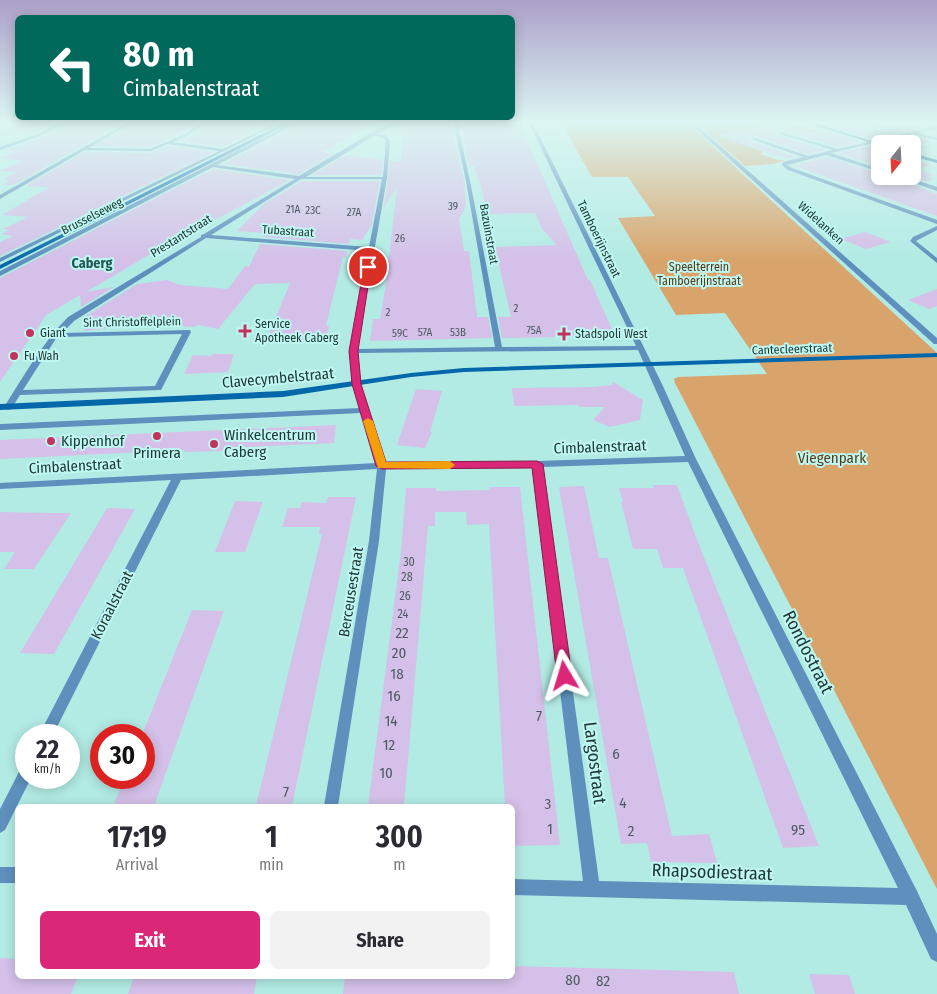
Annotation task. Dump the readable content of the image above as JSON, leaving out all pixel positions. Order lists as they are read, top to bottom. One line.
{"streets":{"street":["Brusselseweg","Widelanken","Tubastraat","Bazuinstraat","Prestantstraat","Tamboerijnstraat","Sint Christoffelplein","Cantecleerstraat","Clavecymbelstraat","Cimbalenstraat","Berceusestraat","Koraalstraat","Rondostraat","Largostraat","Rhapsodiestraat"]},"crossings":[["Tubastraat","Prestantstraat"],["Tubastraat","Berceusestraat"],["Prestantstraat","Sint Christoffelplein"],["Prestantstraat","Clavecymbelstraat"],["Tamboerijnstraat","Cantecleerstraat"],["Tamboerijnstraat","Clavecymbelstraat"],["Tamboerijnstraat","Rondostraat"],["Cantecleerstraat","Clavecymbelstraat"],["Cantecleerstraat","Rondostraat"],["Clavecymbelstraat","Berceusestraat"],["Clavecymbelstraat","Rondostraat"],["Cimbalenstraat","Berceusestraat"],["Cimbalenstraat","Koraalstraat"],["Cimbalenstraat","Rondostraat"],["Cimbalenstraat","Largostraat"],["Rondostraat","Rhapsodiestraat"],["Largostraat","Rhapsodiestraat"]],"districts":["Caberg"],"parks":["Speelterrein Tamboerijnstraat","Viegenpark"],"places":{"health":["Service Apotheek Caberg","Stadspoli West"],"other":["Giant","Fu Wah","Primera","Kippenhof","Winkelcentrum Caberg"]},"house_numbers":["39","21A","23C","27A","26","2","2","75A","57A","53B","59C","30","28","26","24","22","20","18","16","7","14","12","6","10","7","4","3","1","95","2","80","82"],"north":"bottom","page":{"turn":["80 m","Cimbalenstraat"],"speed":"22 km/h","limit":"30","eta":["17:19","Arrival","1","min","300","m"],"buttons":["Exit","Share"]}}
